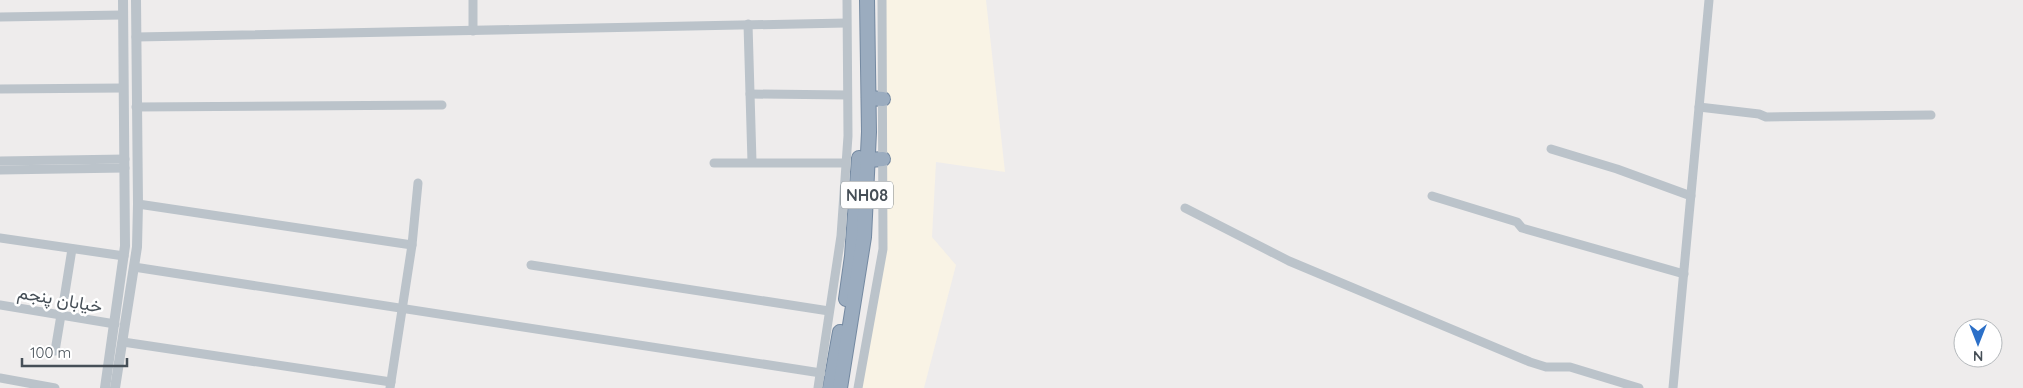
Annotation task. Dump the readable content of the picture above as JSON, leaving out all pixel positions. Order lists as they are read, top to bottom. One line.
{"streets":{"highway":["NH08"],"street":["خیابان پنجم"]},"scale_bar":"100 m","north":"bottom"}
